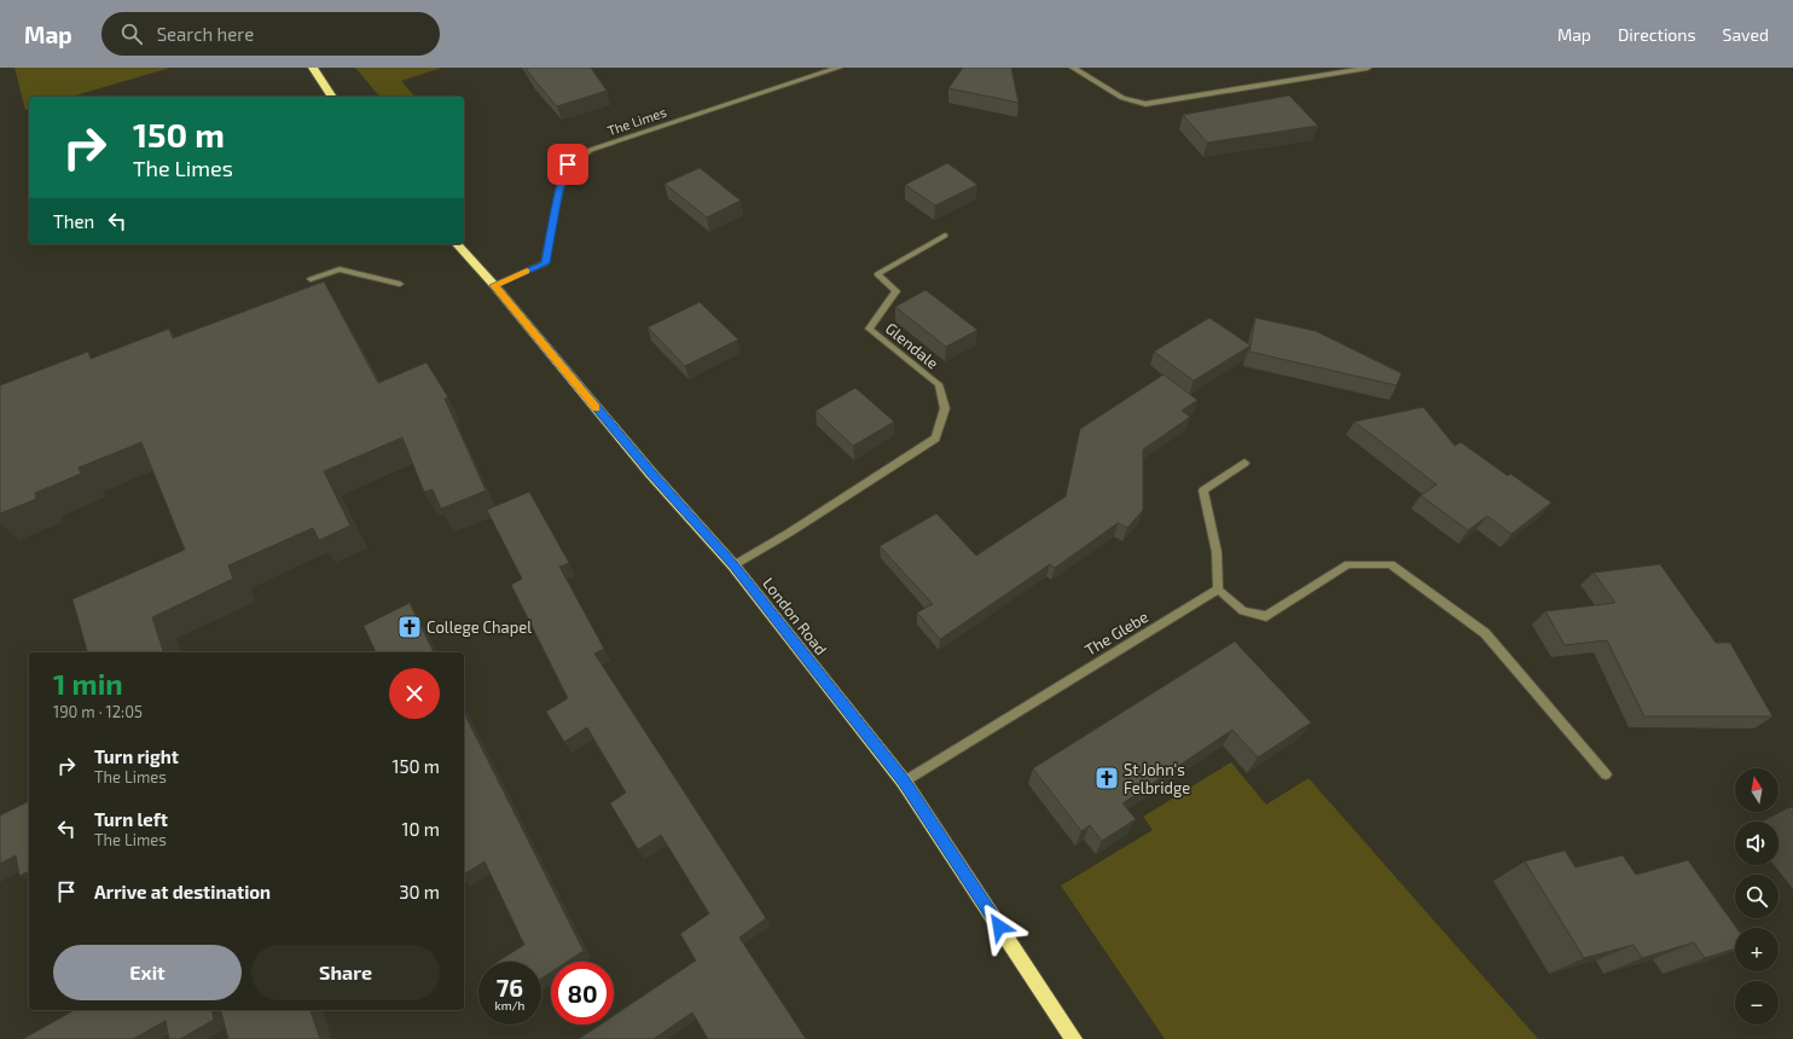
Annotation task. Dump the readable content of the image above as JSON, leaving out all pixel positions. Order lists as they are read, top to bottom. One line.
{"streets":{"highway":["London Road"],"street":["The Limes","Glendale","The Glebe"]},"crossings":[["The Limes","London Road"],["Glendale","London Road"],["London Road","The Glebe"]],"places":{"church":["College Chapel","St John's Felbridge"]},"north":"top","page":{"header":"Map","search":"Search here","nav":["Map","Directions","Saved"],"turn":["150 m","The Limes"],"then":"Then","heading":["1 min","190 m · 12:05"],"list":[{"name":"Turn right","note":"The Limes","value":"150 m"},{"name":"Turn left","note":"The Limes","value":"10 m"},{"name":"Arrive at destination","value":"30 m"}],"map_buttons":["+","−"],"buttons":["Exit","Share"],"speed":"76 km/h","limit":"80"}}
